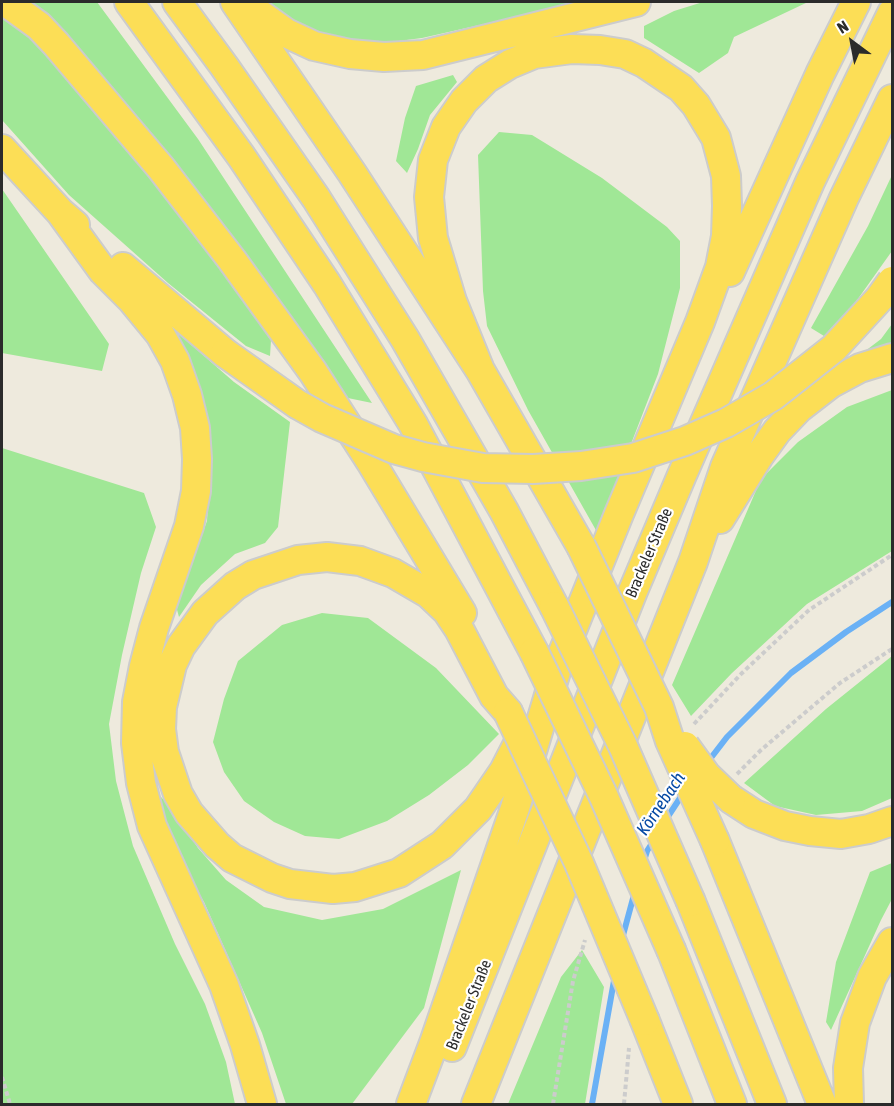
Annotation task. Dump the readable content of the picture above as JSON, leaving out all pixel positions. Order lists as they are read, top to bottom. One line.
{"streets":{"highway":["Brackeler Straße"]},"water":["Körnebach"],"north":"top left"}
